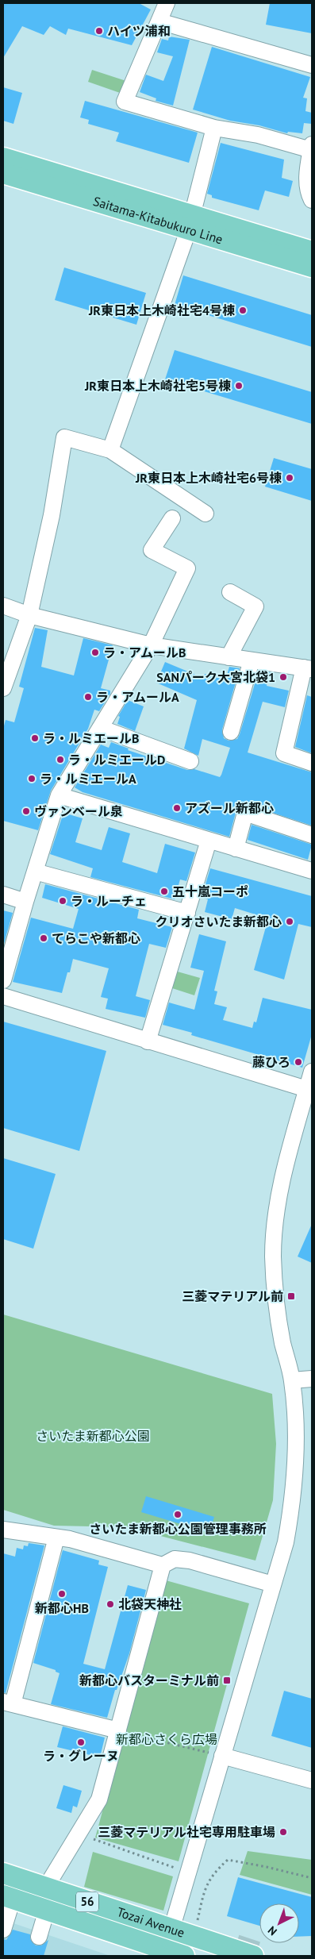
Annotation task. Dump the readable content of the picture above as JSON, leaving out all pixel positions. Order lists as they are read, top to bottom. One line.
{"streets":{"main road":["Saitama-Kitabukuro Line","56","Tozai Avenue"]},"parks":["さいたま新都心公園","新都心さくら広場"],"places":{"other":["ハイツ浦和","JR東日本上木崎社宅4号棟","JR東日本上木崎社宅5号棟","JR東日本上木崎社宅6号棟","ラ・アムールB","SANパーク大宮北袋1","ラ・アムールA","ラ・ルミエールB","ラ・ルミエールD","ラ・ルミエールA","アズール新都心","ヴァンベール泉","五十嵐コーポ","ラ・ルーチェ","クリオさいたま新都心","てらこや新都心","藤ひろ","さいたま新都心公園管理事務所","新都心HB","北袋天神社","ラ・グレーヌ","三菱マテリアル社宅専用駐車場"],"transit":["三菱マテリアル前","新都心バスターミナル前"]},"north":"bottom left"}
